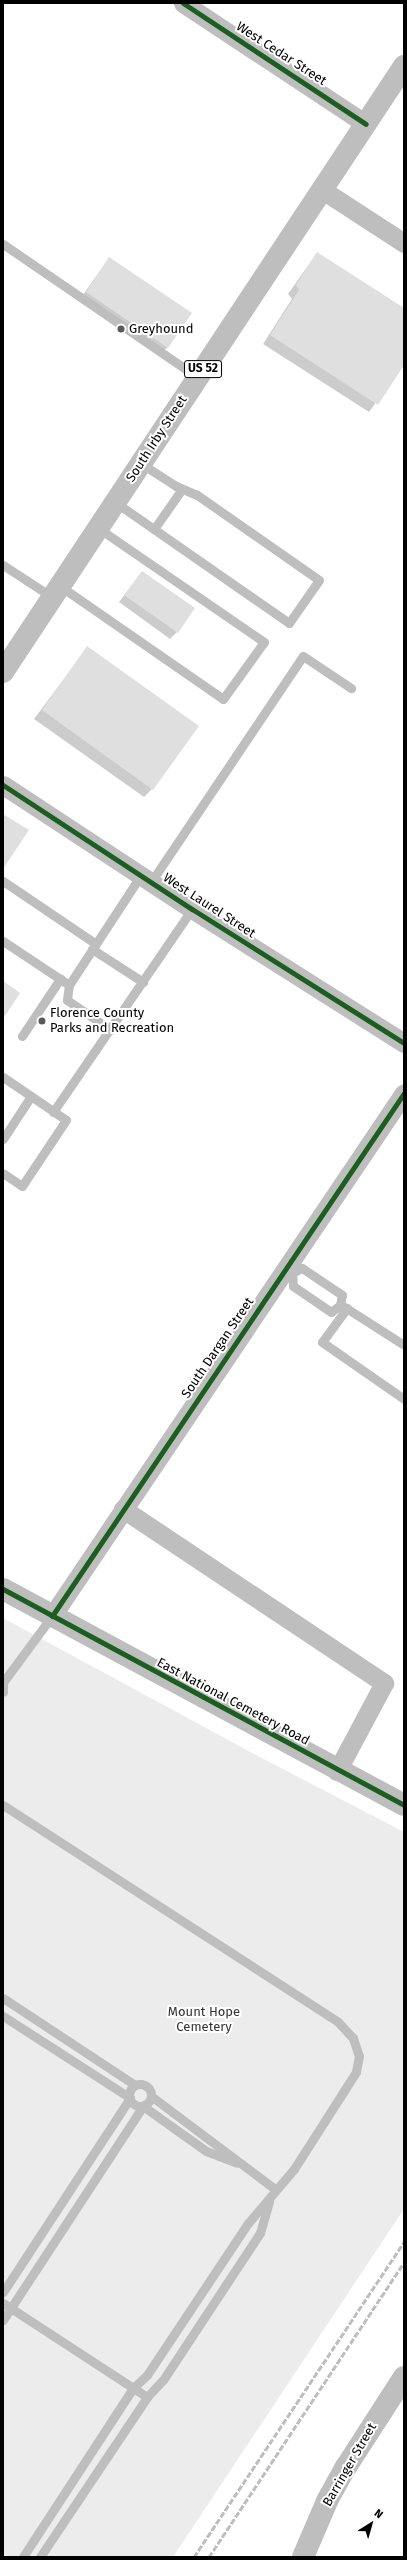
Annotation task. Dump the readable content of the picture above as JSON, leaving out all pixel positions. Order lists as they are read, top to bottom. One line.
{"streets":{"main road":["US 52","South Irby Street","East National Cemetery Road","Barringer Street"],"street":["West Cedar Street","West Laurel Street","South Dargan Street"]},"crossings":[["West Cedar Street","South Irby Street"],["South Dargan Street","East National Cemetery Road"]],"parks":["Mount Hope Cemetery"],"places":["Greyhound","Florence County Parks and Recreation"],"north":"top right"}
